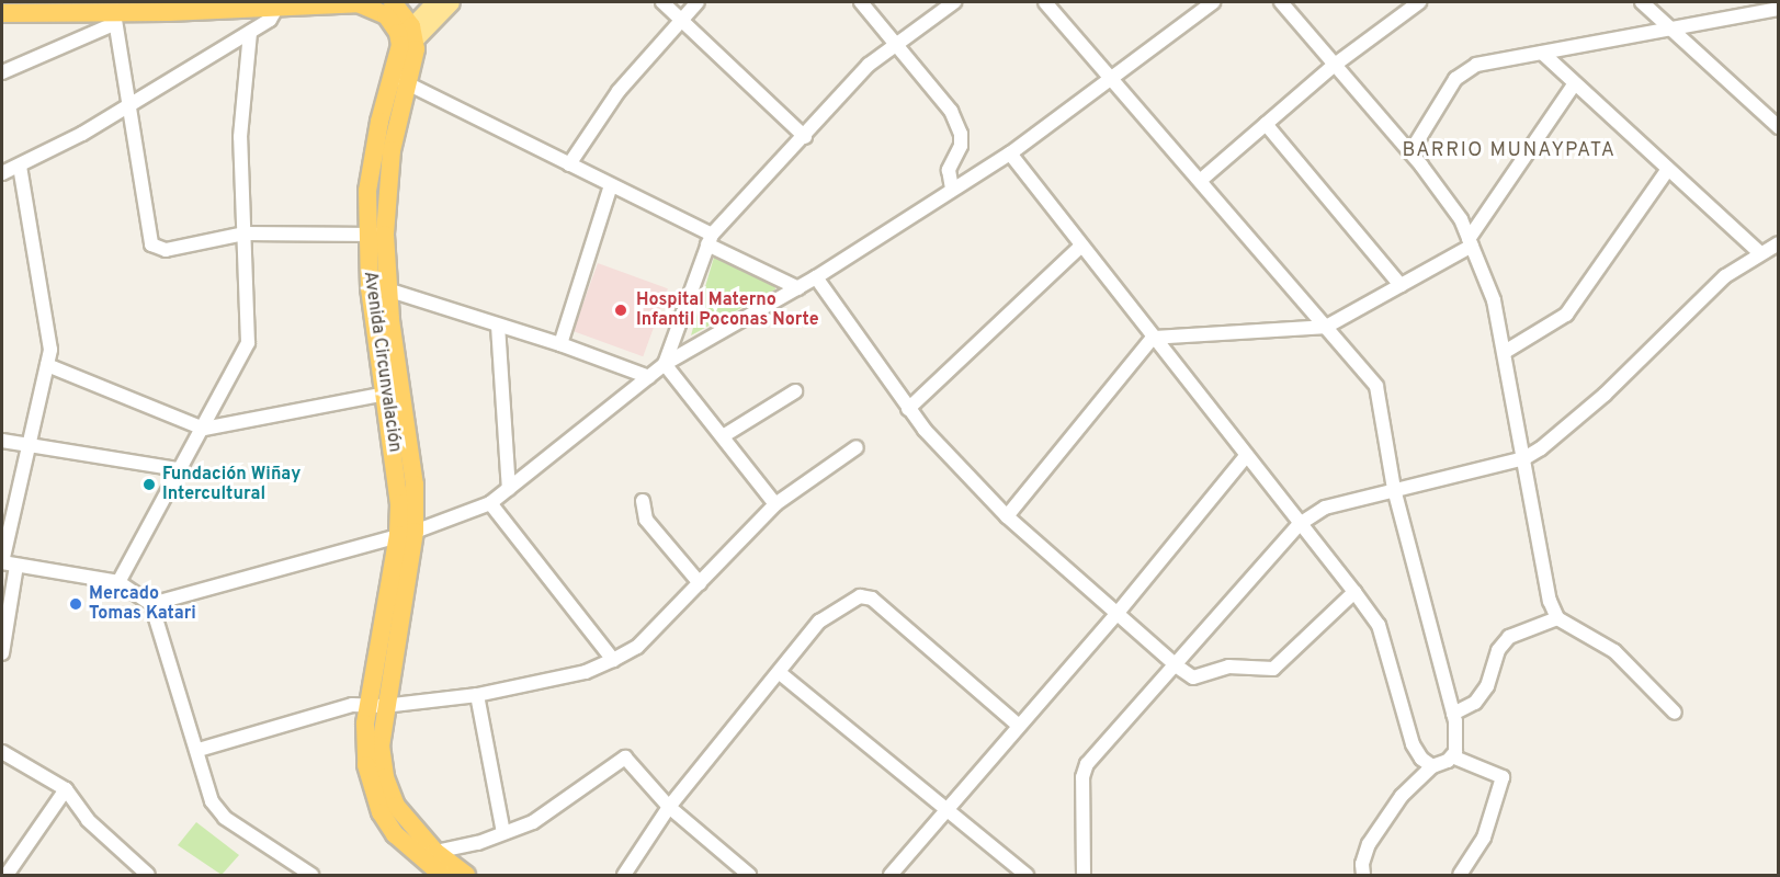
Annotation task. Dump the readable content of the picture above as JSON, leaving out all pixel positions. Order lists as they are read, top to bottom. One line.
{"streets":{"highway":["Avenida Circunvalación"]},"districts":["BARRIO MUNAYPATA"],"places":["Hospital Materno Infantil Poconas Norte","Fundación Wiñay Intercultural","Mercado Tomas Katari"]}
